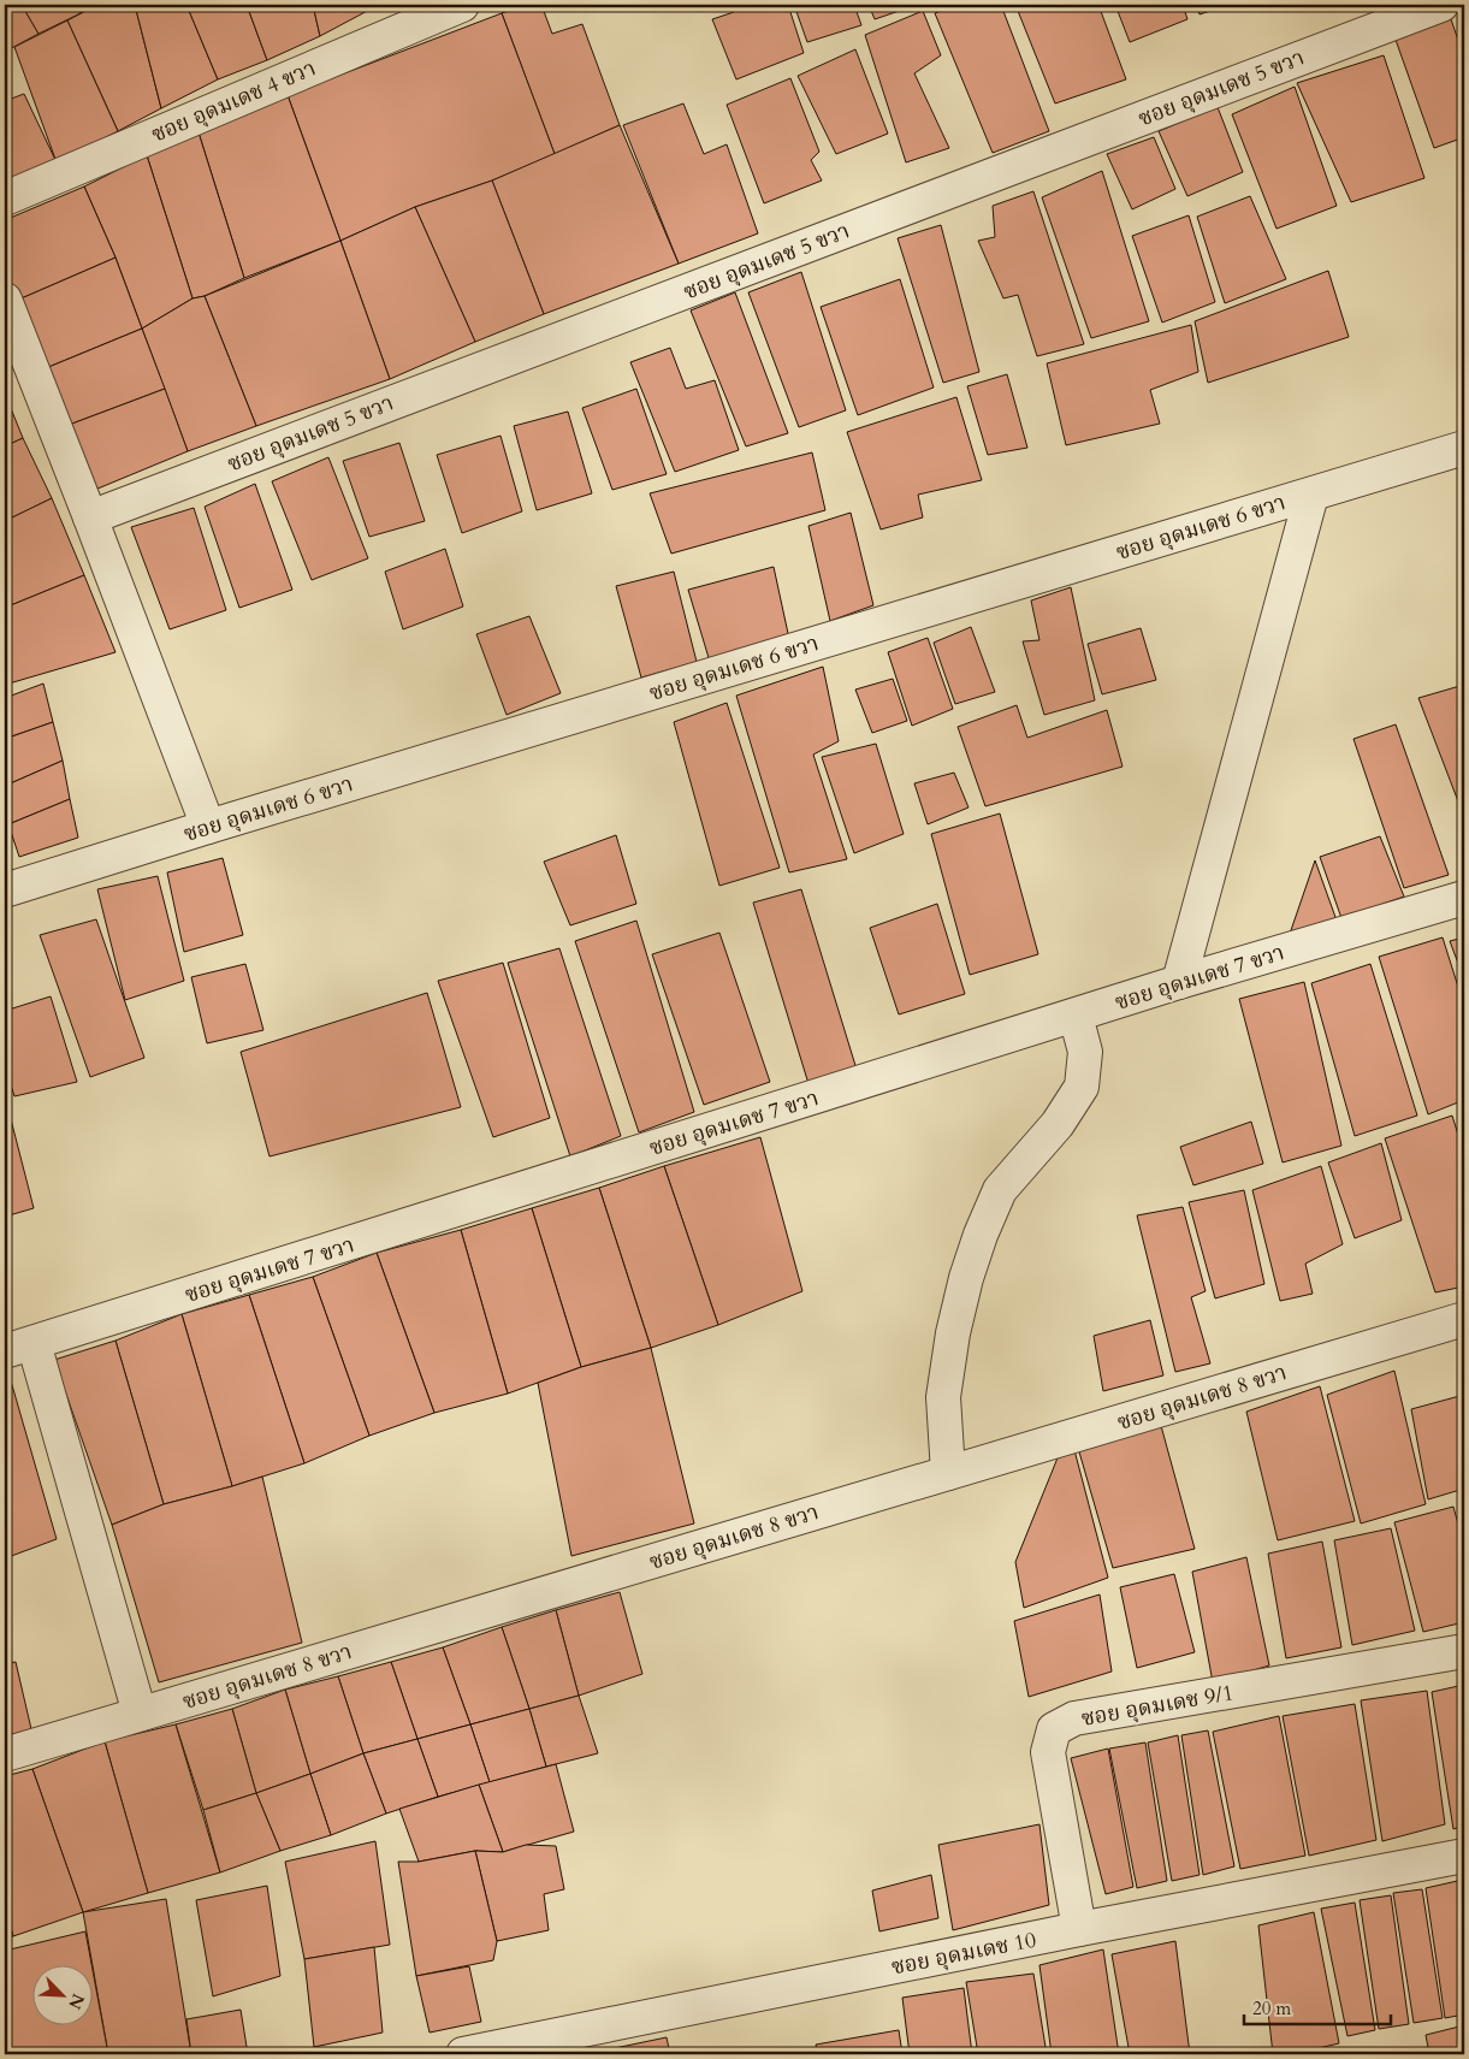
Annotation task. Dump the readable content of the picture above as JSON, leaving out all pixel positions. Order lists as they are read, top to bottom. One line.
{"streets":{"street":["ซอย อุดมเดช 5 ขวา","ซอย อุดมเดช 4 ขวา","ซอย อุดมเดช 6 ขวา","ซอย อุดมเดช 7 ขวา","ซอย อุดมเดช 8 ขวา","ซอย อุดมเดช 9/1","ซอย อุดมเดช 10"]},"crossings":[["ซอย อุดมเดช 9/1","ซอย อุดมเดช 10"]],"scale_bar":"20 m","north":"bottom right"}
